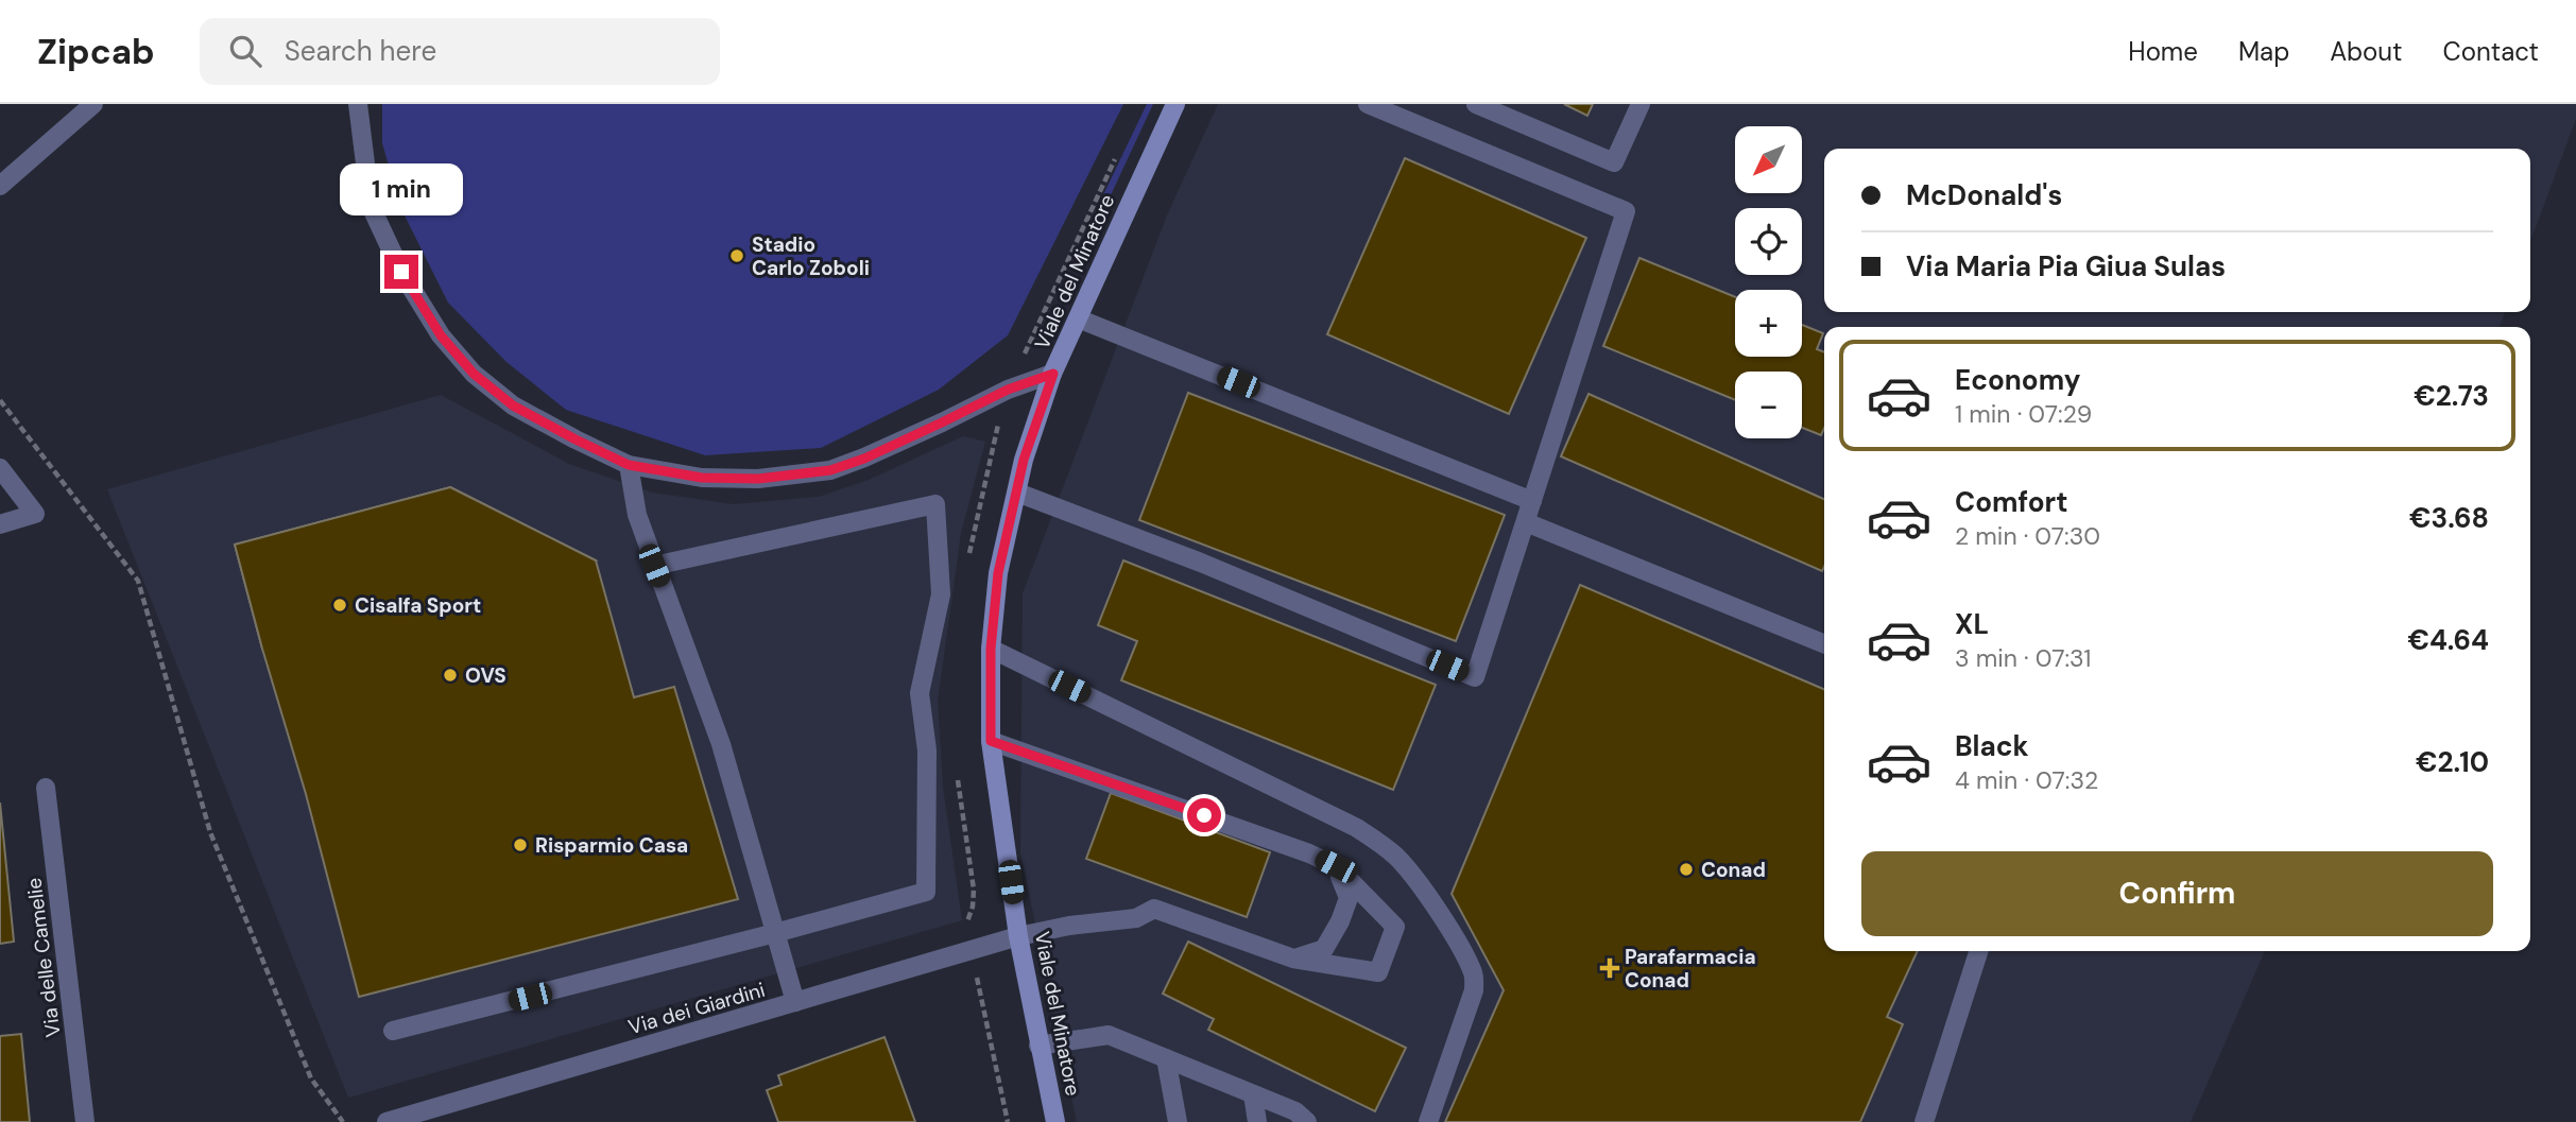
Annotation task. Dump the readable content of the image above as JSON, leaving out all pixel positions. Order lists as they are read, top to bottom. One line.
{"streets":{"main road":["Viale del Minatore"],"street":["Via delle Camelie","Via dei Giardini"]},"crossings":[["Viale del Minatore","Via dei Giardini"]],"places":{"other":["Stadio Carlo Zoboli","Cisalfa Sport","OVS","Risparmio Casa","Conad"],"health":["Parafarmacia Conad"]},"north":"bottom left","page":{"header":"Zipcab","search":"Search here","nav":["Home","Map","About","Contact"],"map_buttons":["+","−"],"banner":["McDonald's","Via Maria Pia Giua Sulas"],"bubble":"1 min","list":[{"name":"Economy","note":"1 min · 07:29","value":"€2.73"},{"name":"Comfort","note":"2 min · 07:30","value":"€3.68"},{"name":"XL","note":"3 min · 07:31","value":"€4.64"},{"name":"Black","note":"4 min · 07:32","value":"€2.10"}],"buttons":"Confirm"}}
